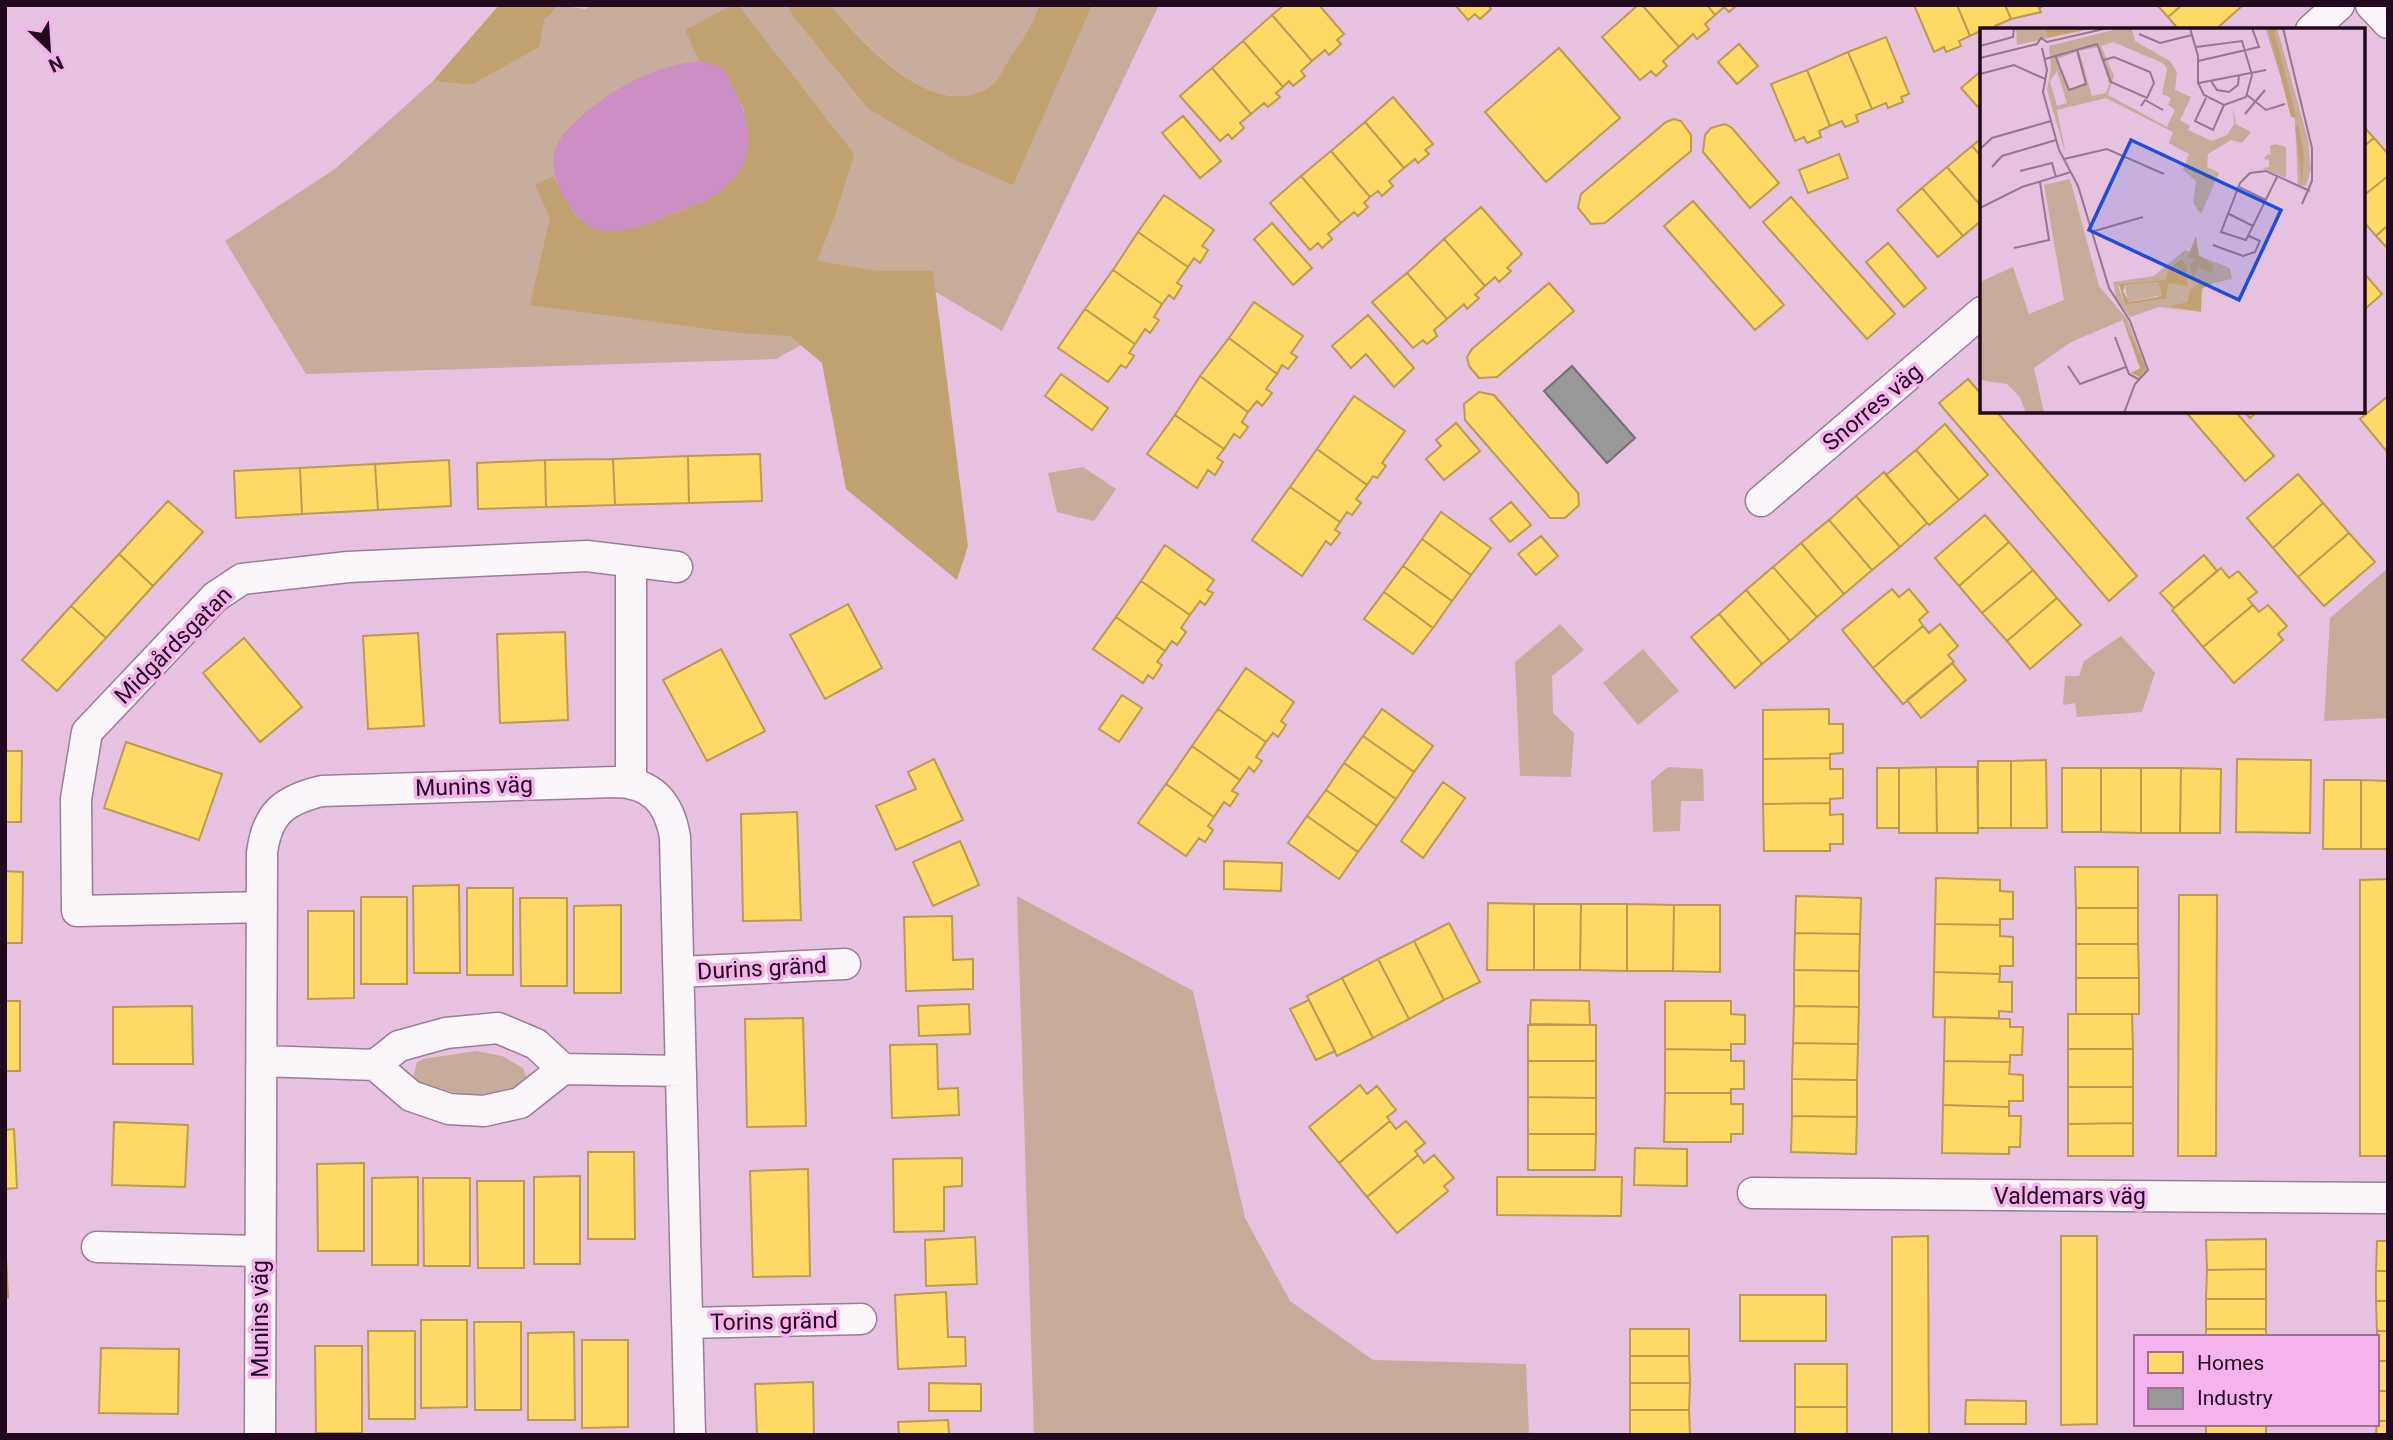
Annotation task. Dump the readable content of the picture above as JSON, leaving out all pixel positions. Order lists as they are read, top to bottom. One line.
{"streets":{"street":["Snorres väg","Midgårdsgatan","Munins väg","Durins gränd","Valdemars väg","Torins gränd"]},"crossings":[["Midgårdsgatan","Munins väg"]],"legend":["Homes","Industry"],"north":"bottom right"}
